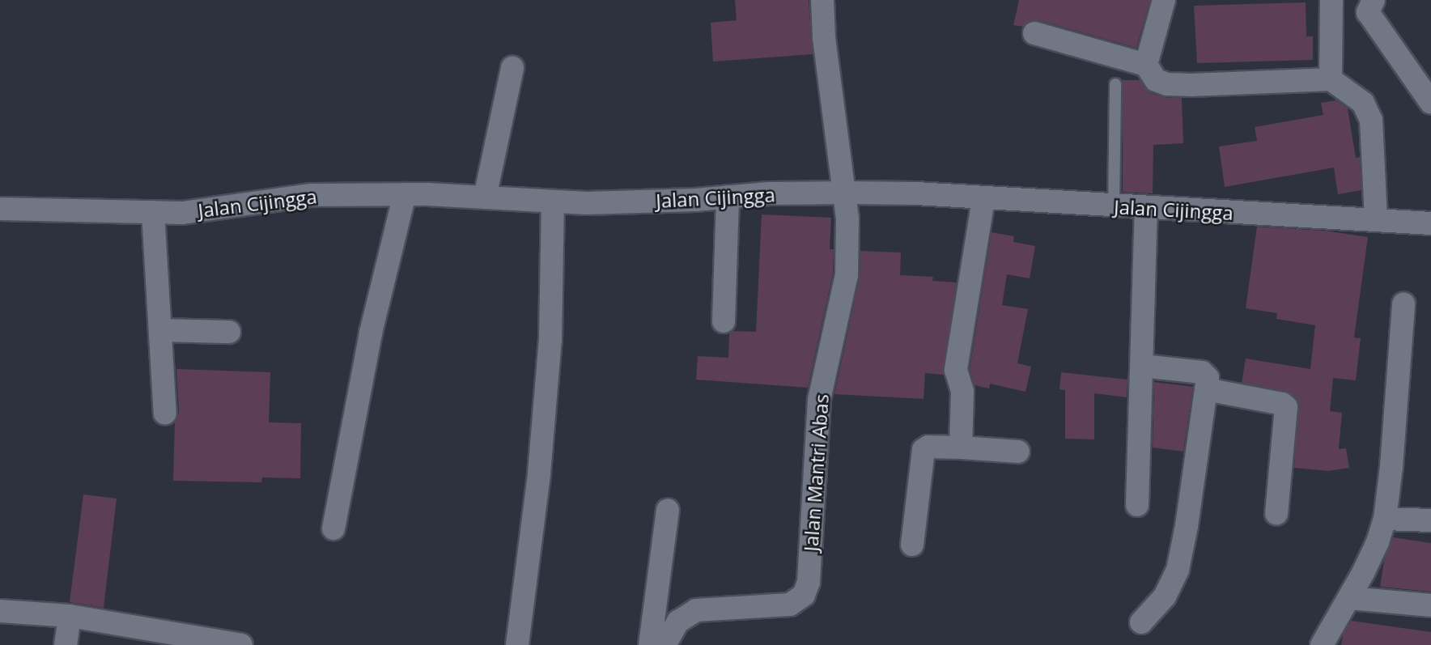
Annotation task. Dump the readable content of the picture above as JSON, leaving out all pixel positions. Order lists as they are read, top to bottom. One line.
{"streets":{"street":["Jalan Cijingga","Jalan Mantri Abas"]},"crossings":[["Jalan Cijingga","Jalan Mantri Abas"]]}
